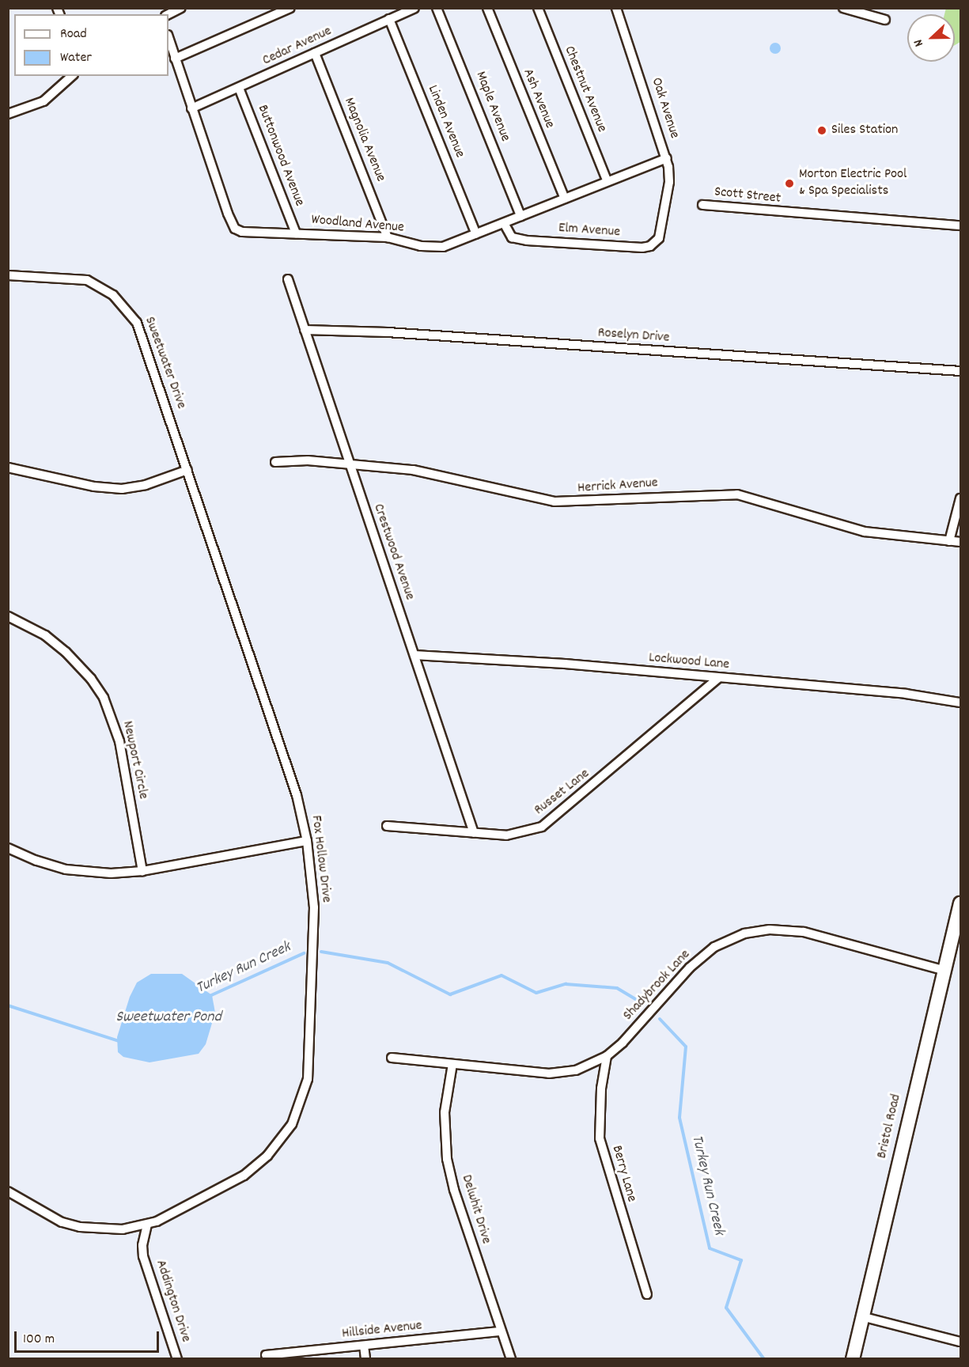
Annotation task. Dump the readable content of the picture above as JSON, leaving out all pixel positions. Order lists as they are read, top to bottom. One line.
{"streets":{"main road":["Bristol Road"],"street":["Cedar Avenue","Chestnut Avenue","Ash Avenue","Maple Avenue","Oak Avenue","Linden Avenue","Magnolia Avenue","Buttonwood Avenue","Scott Street","Woodland Avenue","Elm Avenue","Roselyn Drive","Sweetwater Drive","Herrick Avenue","Crestwood Avenue","Lockwood Lane","Newport Circle","Russet Lane","Fox Hollow Drive","Shadybrook Lane","Berry Lane","Delwhit Drive","Addington Drive","Hillside Avenue"]},"crossings":[["Cedar Avenue","Linden Avenue"],["Cedar Avenue","Magnolia Avenue"],["Cedar Avenue","Buttonwood Avenue"],["Cedar Avenue","Woodland Avenue"],["Chestnut Avenue","Woodland Avenue"],["Ash Avenue","Woodland Avenue"],["Maple Avenue","Woodland Avenue"],["Oak Avenue","Woodland Avenue"],["Oak Avenue","Elm Avenue"],["Linden Avenue","Woodland Avenue"],["Magnolia Avenue","Woodland Avenue"],["Buttonwood Avenue","Woodland Avenue"],["Woodland Avenue","Elm Avenue"],["Roselyn Drive","Crestwood Avenue"],["Sweetwater Drive","Fox Hollow Drive"],["Herrick Avenue","Crestwood Avenue"],["Crestwood Avenue","Lockwood Lane"],["Crestwood Avenue","Russet Lane"],["Lockwood Lane","Russet Lane"],["Fox Hollow Drive","Addington Drive"],["Shadybrook Lane","Bristol Road"],["Shadybrook Lane","Berry Lane"],["Shadybrook Lane","Delwhit Drive"],["Delwhit Drive","Hillside Avenue"]],"water":["Turkey Run Creek","Sweetwater Pond"],"places":["Siles Station","Morton Electric Pool & Spa Specialists"],"legend":["Road","Water"],"scale_bar":"100 m","north":"left"}
